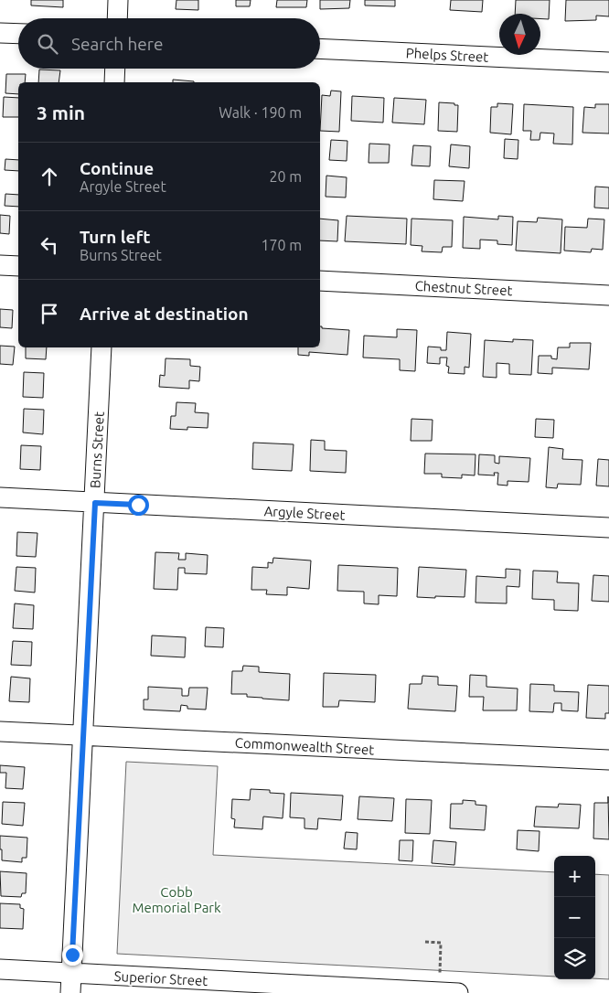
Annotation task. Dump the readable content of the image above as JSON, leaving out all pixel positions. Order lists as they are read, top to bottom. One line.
{"streets":{"street":["Phelps Street","Chestnut Street","Burns Street","Argyle Street","Commonwealth Street","Superior Street"]},"crossings":[["Burns Street","Argyle Street"],["Burns Street","Commonwealth Street"],["Burns Street","Superior Street"]],"parks":["Cobb Memorial Park"],"north":"bottom","page":{"search":"Search here","heading":["3 min","Walk · 190 m"],"list":[["Continue","Argyle Street","20 m"],["Turn left","Burns Street","170 m"],"Arrive at destination"],"map_buttons":["+","−"]}}
